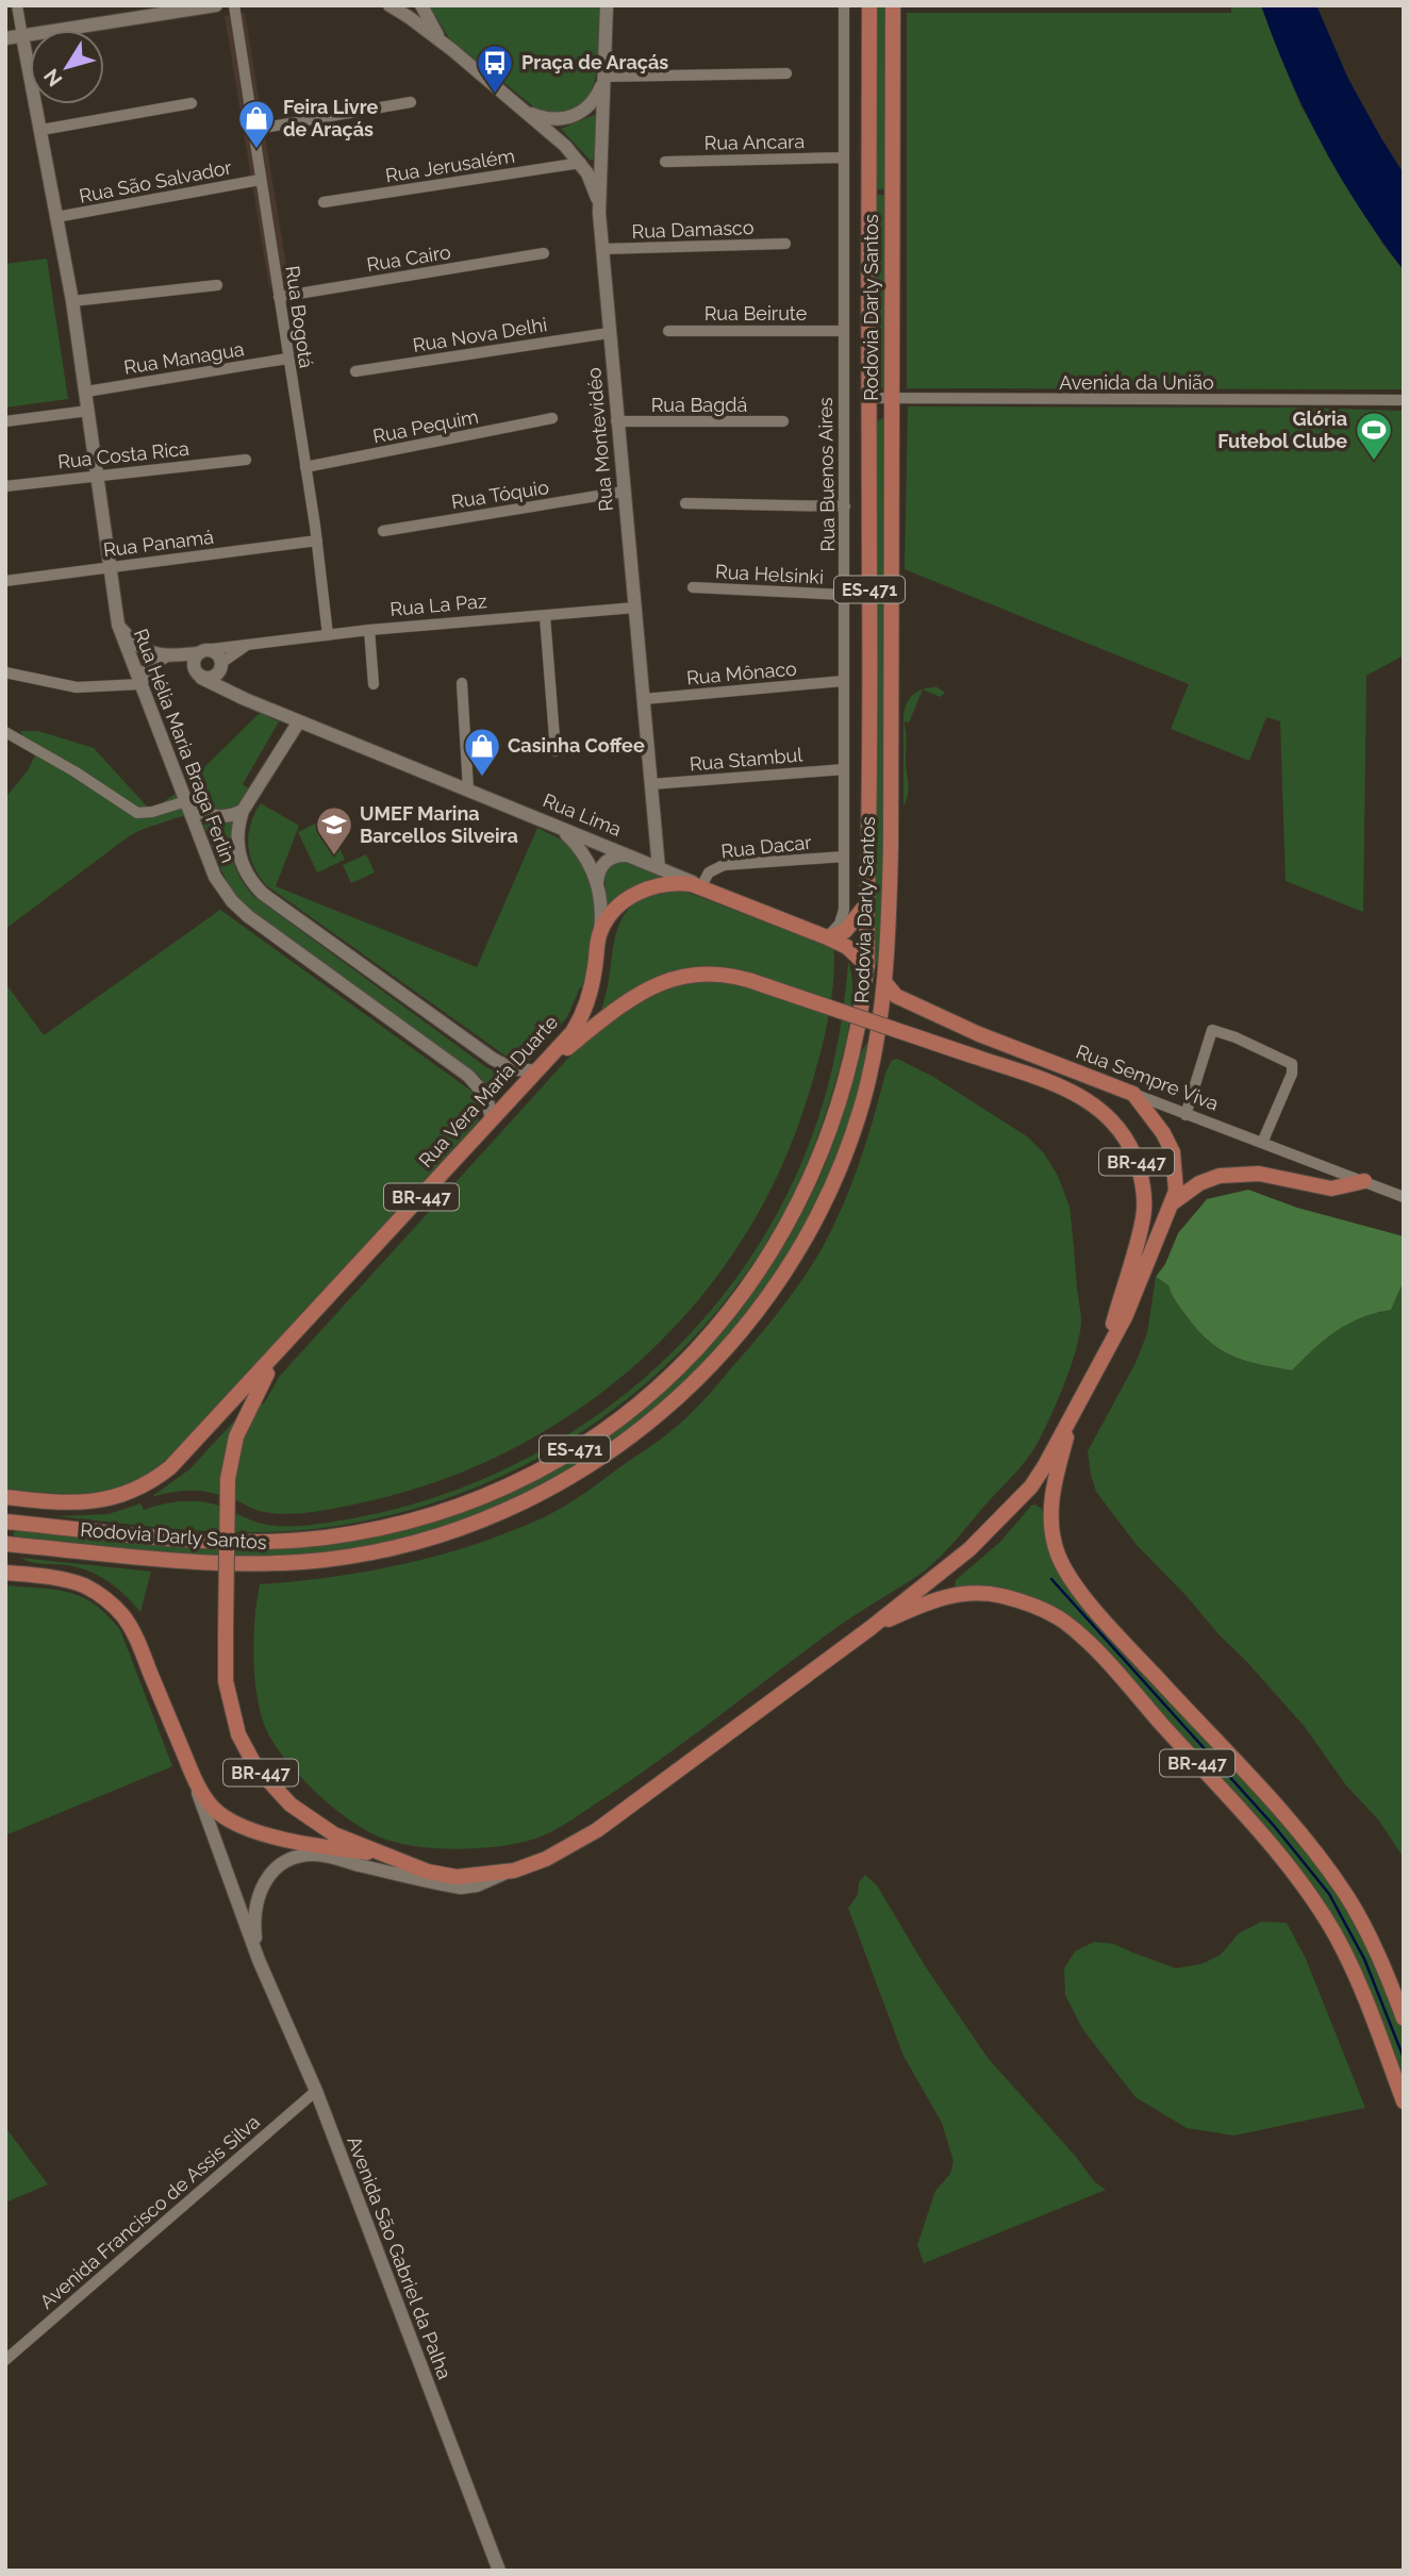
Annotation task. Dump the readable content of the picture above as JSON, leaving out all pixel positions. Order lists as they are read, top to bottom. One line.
{"streets":{"main road":["Rodovia Darly Santos","ES-471","Rua Lima","Rua Sempre Viva","Rua Vera Maria Duarte","BR-447"],"street":["Rua Ancara","Rua Jerusalém","Rua São Salvador","Rua Damasco","Rua Cairo","Rua Beirute","Rua Bogotá","Rua Nova Delhi","Rua Managua","Avenida da União","Rua Bagdá","Rua Pequim","Rua Montevidéo","Rua Costa Rica","Rua Buenos Aires","Rua Tóquio","Rua Panamá","Rua Helsinki","Rua La Paz","Rua Mônaco","Rua Hélia Maria Braga Ferlin","Rua Stambul","Rua Dacar","Avenida Francisco de Assis Silva","Avenida São Gabriel da Palha"]},"crossings":[["Rua Ancara","Rua Buenos Aires"],["Rua São Salvador","Rua Bogotá"],["Rua São Salvador","Rua Hélia Maria Braga Ferlin"],["Rua Damasco","Rua Montevidéo"],["Rua Cairo","Rua Bogotá"],["Rodovia Darly Santos","Avenida da União"],["Rodovia Darly Santos","Rua Lima"],["Rodovia Darly Santos","Rua Sempre Viva"],["Rua Beirute","Rua Buenos Aires"],["Rua Bogotá","Rua Managua"],["Rua Bogotá","Rua Pequim"],["Rua Bogotá","Rua Panamá"],["Rua Bogotá","Rua La Paz"],["Rua Nova Delhi","Rua Montevidéo"],["Rua Managua","Rua Hélia Maria Braga Ferlin"],["Rua Bagdá","Rua Montevidéo"],["Rua Montevidéo","Rua Tóquio"],["Rua Montevidéo","Rua La Paz"],["Rua Montevidéo","Rua Mônaco"],["Rua Montevidéo","Rua Stambul"],["Rua Montevidéo","Rua Lima"],["Rua Costa Rica","Rua Hélia Maria Braga Ferlin"],["Rua Buenos Aires","Rua Helsinki"],["Rua Buenos Aires","Rua Mônaco"],["Rua Buenos Aires","Rua Stambul"],["Rua Buenos Aires","Rua Lima"],["Rua Buenos Aires","Rua Dacar"],["Rua Panamá","Rua Hélia Maria Braga Ferlin"],["Rua La Paz","Rua Hélia Maria Braga Ferlin"],["Rua La Paz","Rua Lima"],["Rua Hélia Maria Braga Ferlin","Rua Vera Maria Duarte"],["Rua Hélia Maria Braga Ferlin","BR-447"],["Rua Lima","Rua Dacar"],["Rua Lima","Rua Vera Maria Duarte"],["Rua Dacar","Rua Vera Maria Duarte"],["Rua Sempre Viva","BR-447"],["Rua Vera Maria Duarte","BR-447"],["BR-447","Avenida São Gabriel da Palha"],["Avenida Francisco de Assis Silva","Avenida São Gabriel da Palha"]],"places":{"bus stop":["Praça de Araçás"],"shop":["Feira Livre de Araçás","Casinha Coffee"],"sports":["Glória Futebol Clube"],"school or university":["UMEF Marina Barcellos Silveira"]},"north":"bottom left"}
